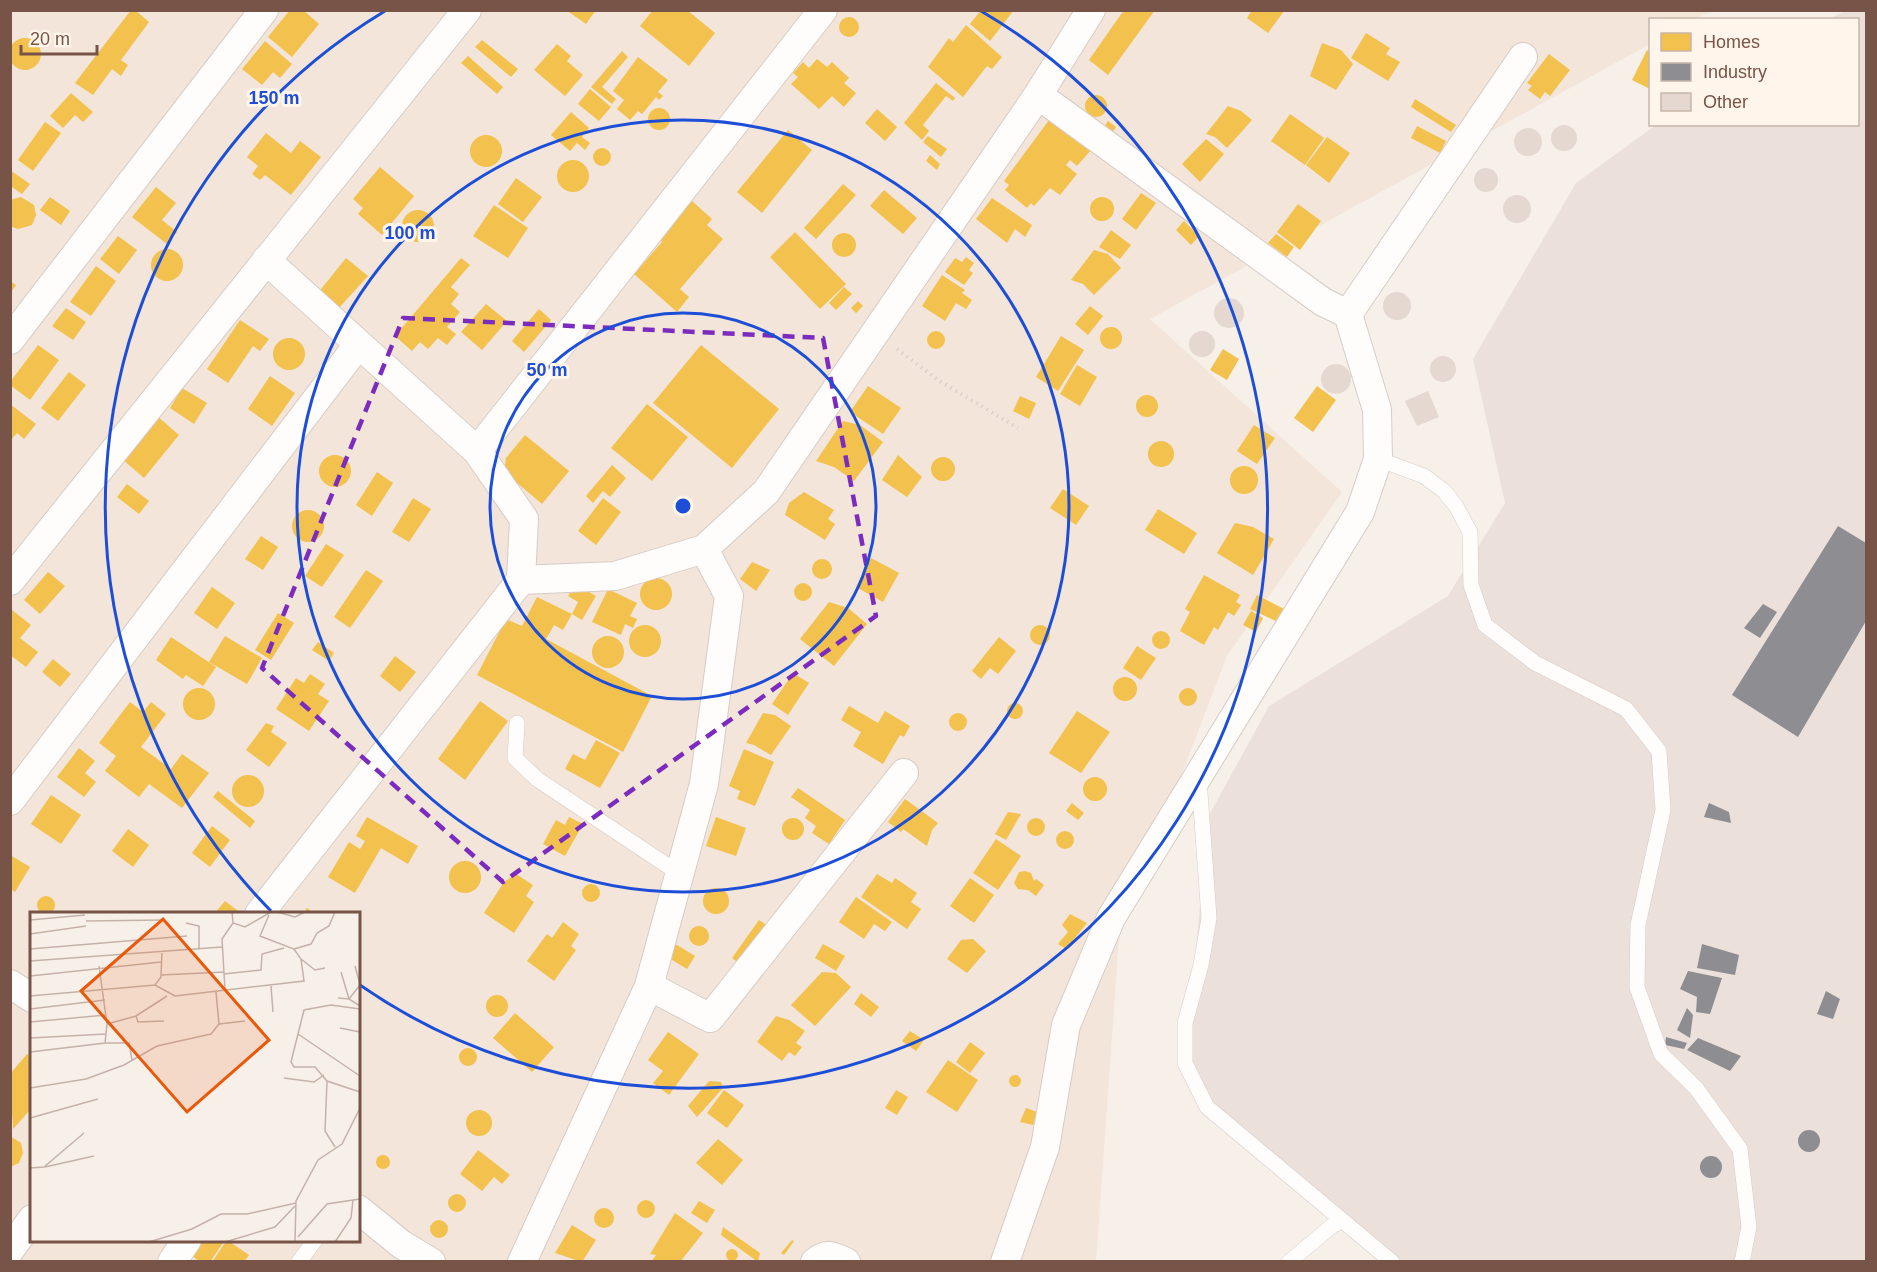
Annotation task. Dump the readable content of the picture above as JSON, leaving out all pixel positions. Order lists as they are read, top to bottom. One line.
{"legend":["Homes","Industry","Other"],"scale_bar":"20 m","rings":["150 m","100 m","50 m"]}
